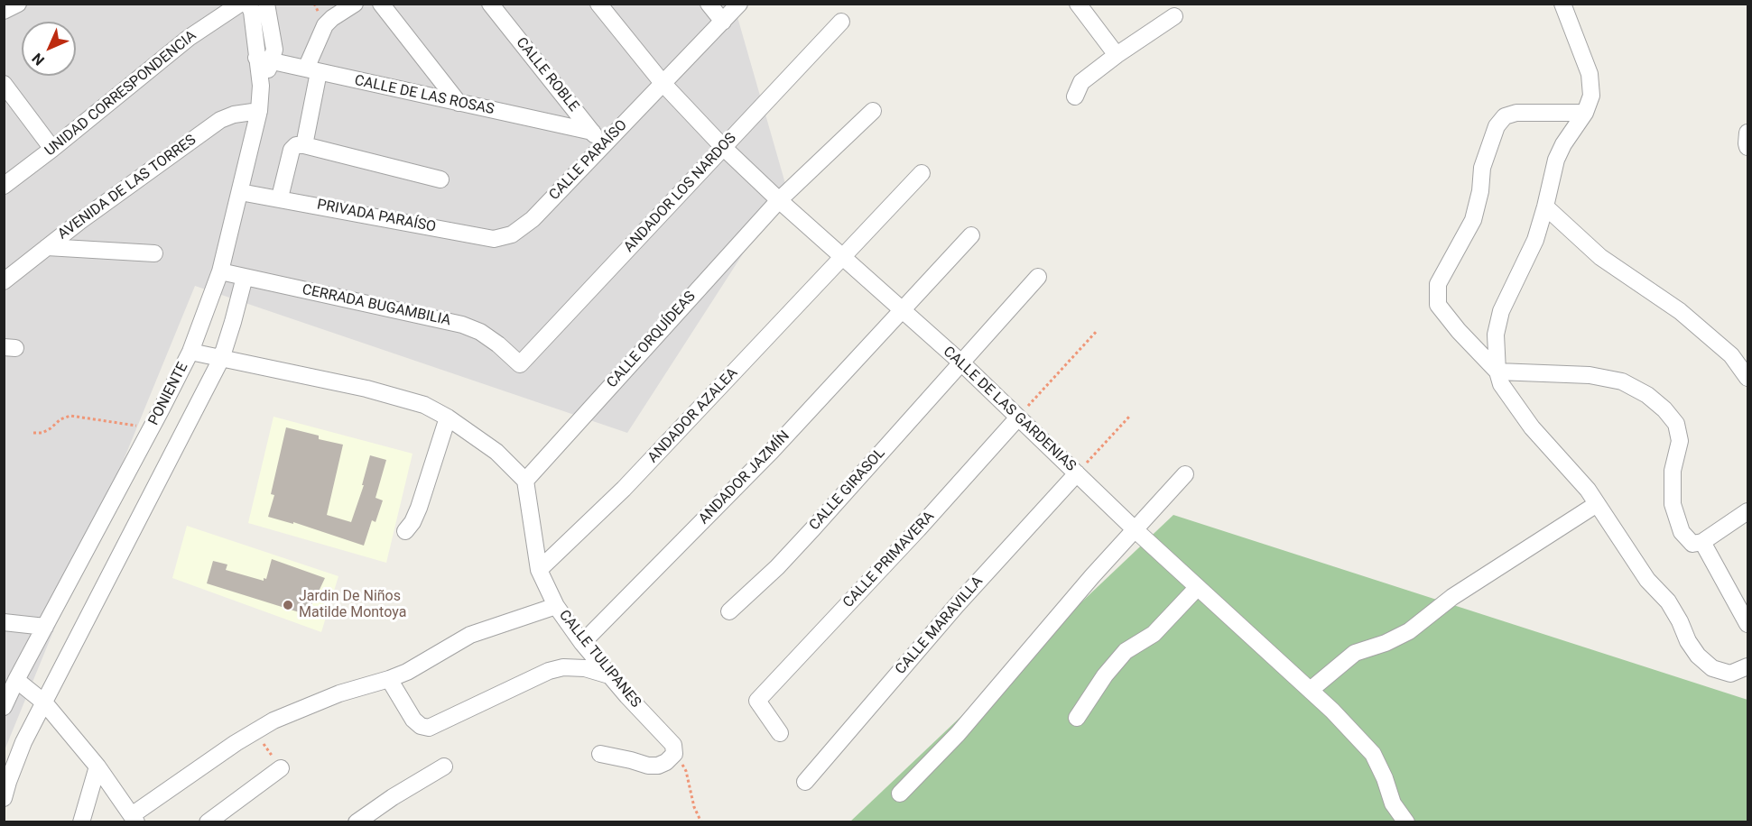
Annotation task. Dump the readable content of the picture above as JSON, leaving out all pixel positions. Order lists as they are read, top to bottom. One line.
{"streets":{"street":["CALLE ROBLE","UNIDAD CORRESPONDENCIA","CALLE DE LAS ROSAS","CALLE PARAÍSO","AVENIDA DE LAS TORRES","ANDADOR LOS NARDOS","PRIVADA PARAÍSO","CERRADA BUGAMBILIA","CALLE ORQUÍDEAS","PONIENTE","CALLE DE LAS GARDENIAS","ANDADOR AZALEA","ANDADOR JAZMÍN","CALLE GIRASOL","CALLE PRIMAVERA","CALLE MARAVILLA","CALLE TULIPANES"]},"crossings":[["CALLE ROBLE","CALLE DE LAS ROSAS"],["CALLE ROBLE","CALLE PARAÍSO"],["CALLE DE LAS ROSAS","PONIENTE"],["CALLE PARAÍSO","PRIVADA PARAÍSO"],["CALLE PARAÍSO","CALLE DE LAS GARDENIAS"],["AVENIDA DE LAS TORRES","PONIENTE"],["ANDADOR LOS NARDOS","CERRADA BUGAMBILIA"],["ANDADOR LOS NARDOS","CALLE DE LAS GARDENIAS"],["PRIVADA PARAÍSO","PONIENTE"],["CERRADA BUGAMBILIA","PONIENTE"],["CALLE ORQUÍDEAS","CALLE DE LAS GARDENIAS"],["CALLE ORQUÍDEAS","CALLE TULIPANES"],["CALLE DE LAS GARDENIAS","ANDADOR AZALEA"],["CALLE DE LAS GARDENIAS","ANDADOR JAZMÍN"],["CALLE DE LAS GARDENIAS","CALLE GIRASOL"],["CALLE DE LAS GARDENIAS","CALLE PRIMAVERA"],["CALLE DE LAS GARDENIAS","CALLE MARAVILLA"],["ANDADOR AZALEA","CALLE TULIPANES"],["ANDADOR JAZMÍN","CALLE TULIPANES"]],"places":["Jardin De Niños Matilde Montoya"],"north":"bottom left"}
